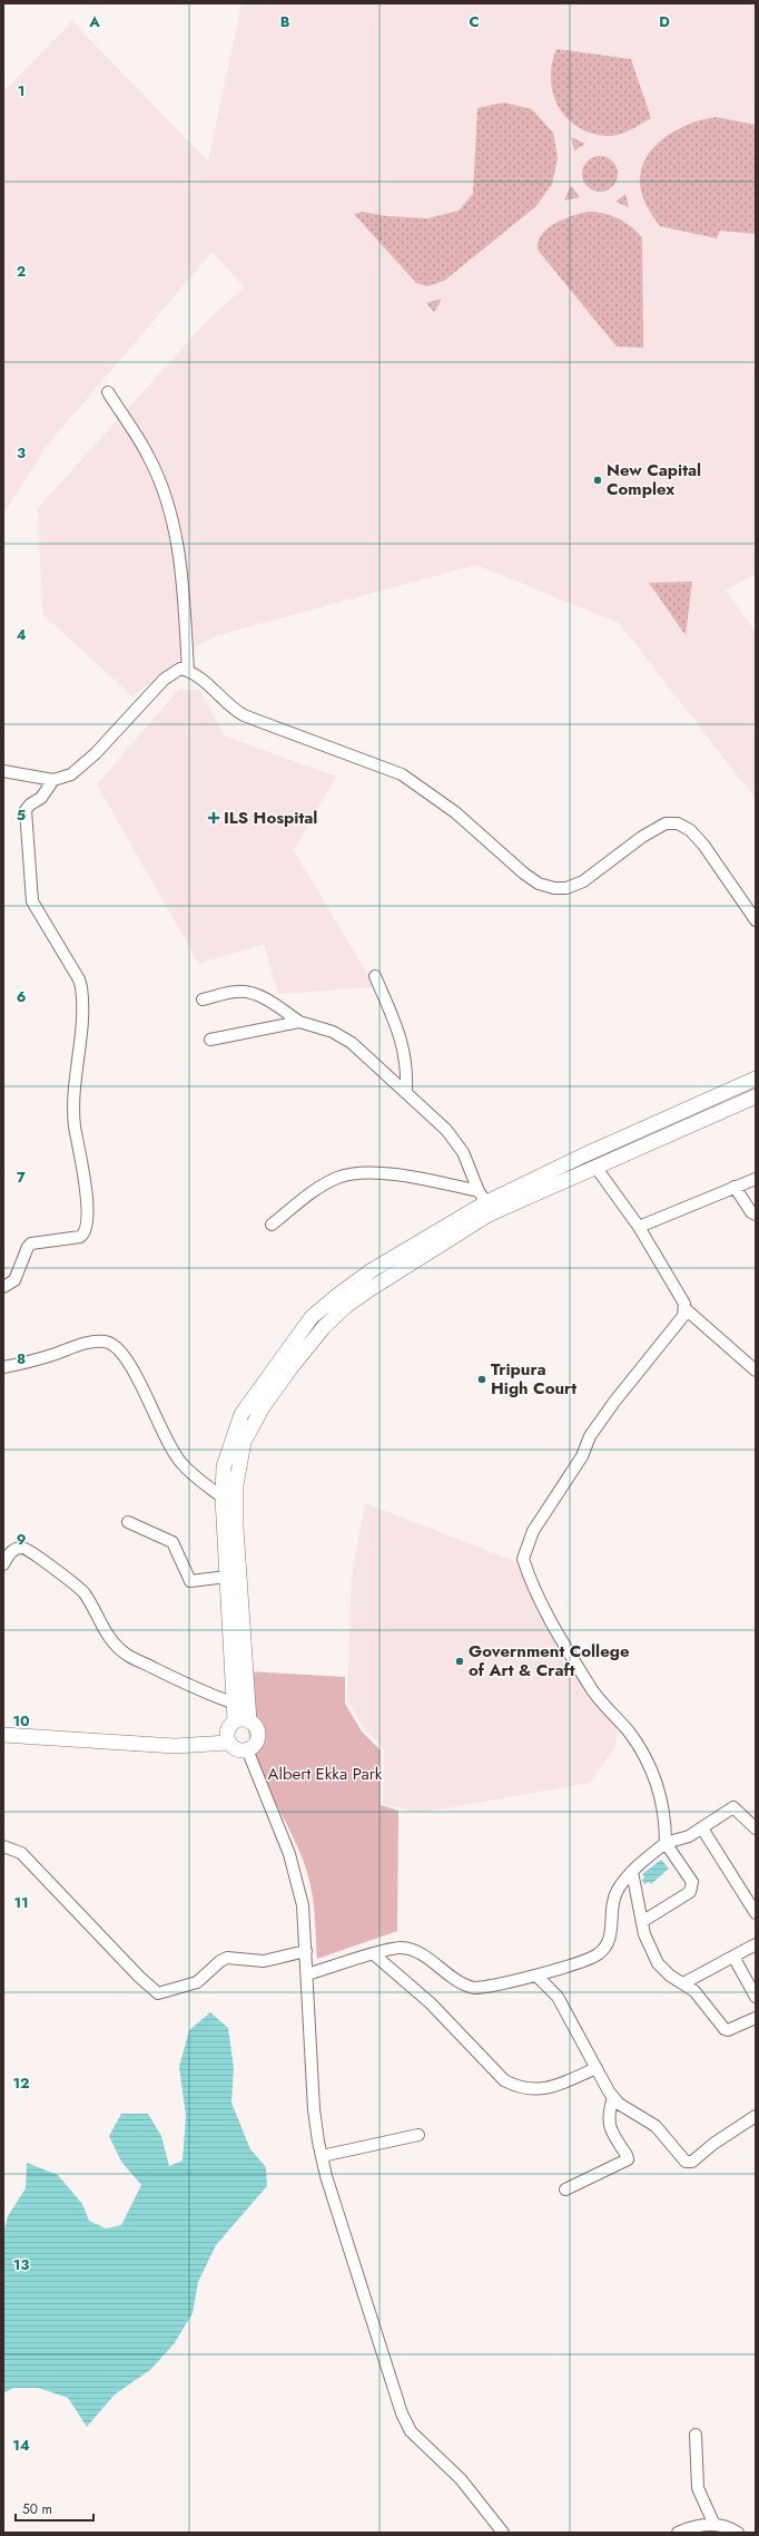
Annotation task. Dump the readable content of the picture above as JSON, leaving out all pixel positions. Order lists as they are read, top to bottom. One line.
{"parks":["Albert Ekka Park"],"places":{"other":["New Capital Complex","Tripura High Court","Government College of Art & Craft"],"health":["ILS Hospital"]},"scale_bar":"50 m","grid":{"columns":["A","B","C","D"],"rows":["1","2","3","4","5","6","7","8","9","10","11","12","13","14"]}}
